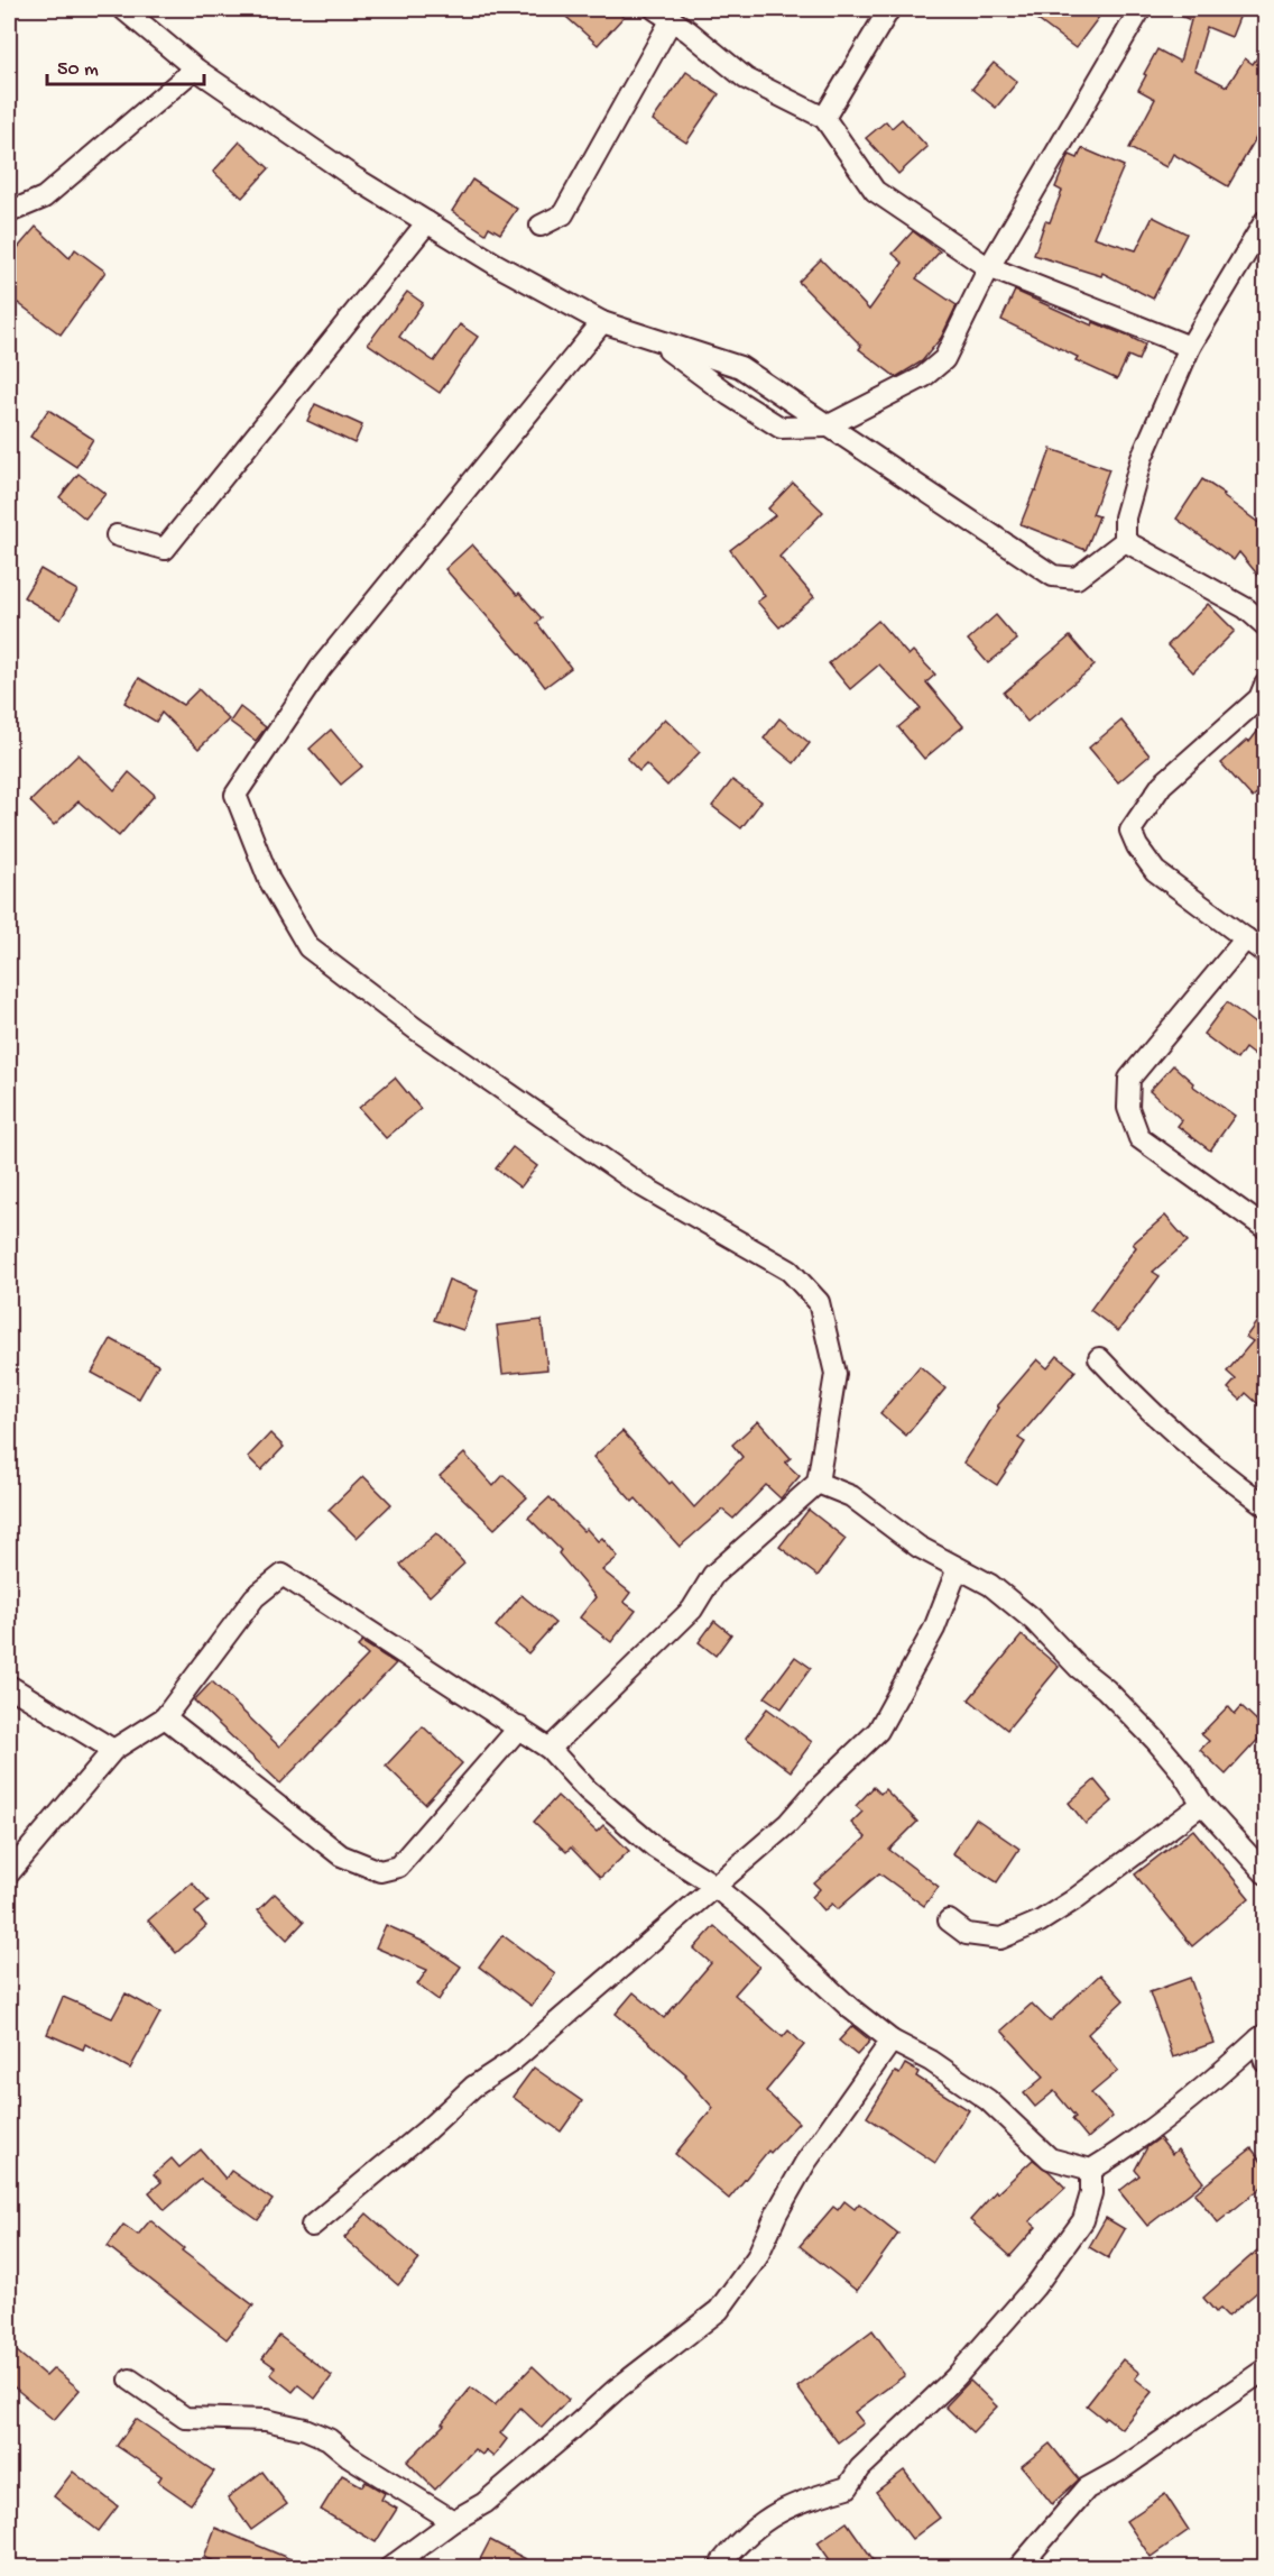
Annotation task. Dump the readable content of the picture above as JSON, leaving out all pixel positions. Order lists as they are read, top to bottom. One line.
{"scale_bar":"50 m"}
